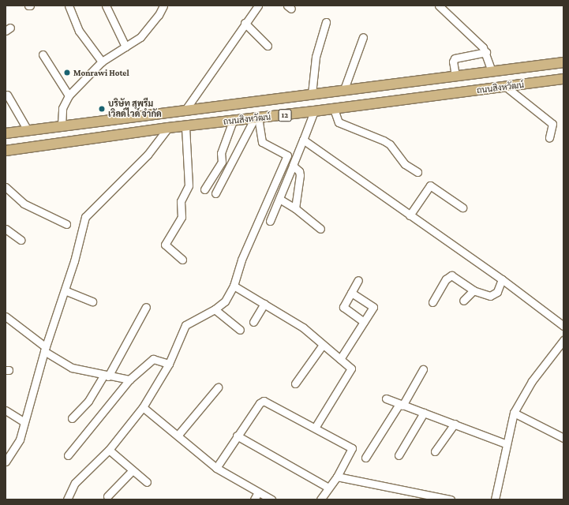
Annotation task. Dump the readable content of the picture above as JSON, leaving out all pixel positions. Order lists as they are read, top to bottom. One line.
{"streets":{"main road":["ถนนสิงหวัฒน์","12"]},"places":["Monrawi Hotel","บริษัท สุพรีม เวิลด์ไวด์ จำกัด"]}
